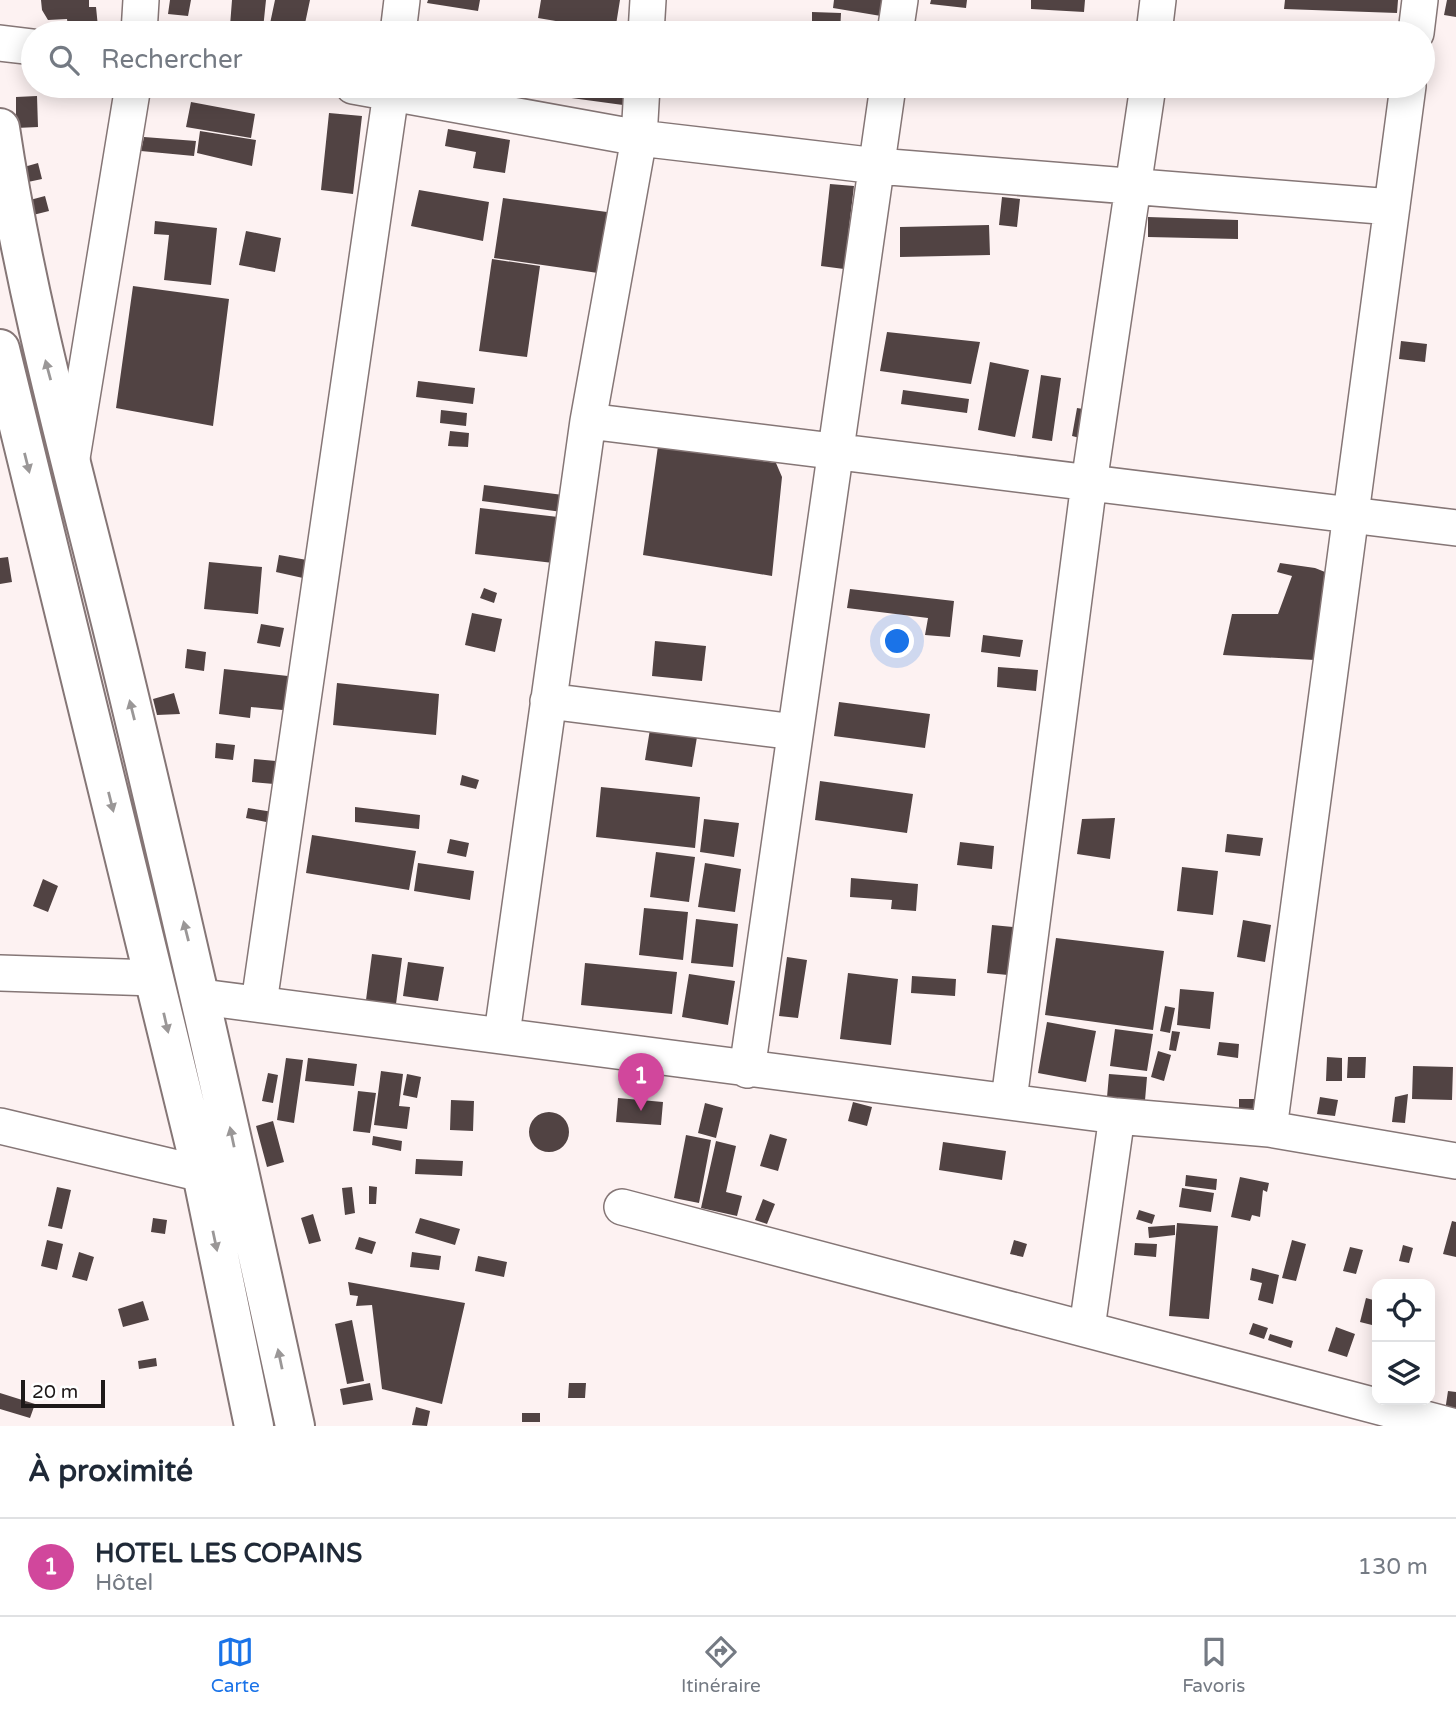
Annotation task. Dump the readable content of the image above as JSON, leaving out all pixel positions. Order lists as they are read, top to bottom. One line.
{"scale_bar":"20 m","page":{"search":"Rechercher","pins":"1","scale":"20 m","heading":"À proximité","list":[{"mark":"1","name":"HOTEL LES COPAINS","note":"Hôtel","value":"130 m"}],"nav":["Carte","Itinéraire","Favoris"]}}
